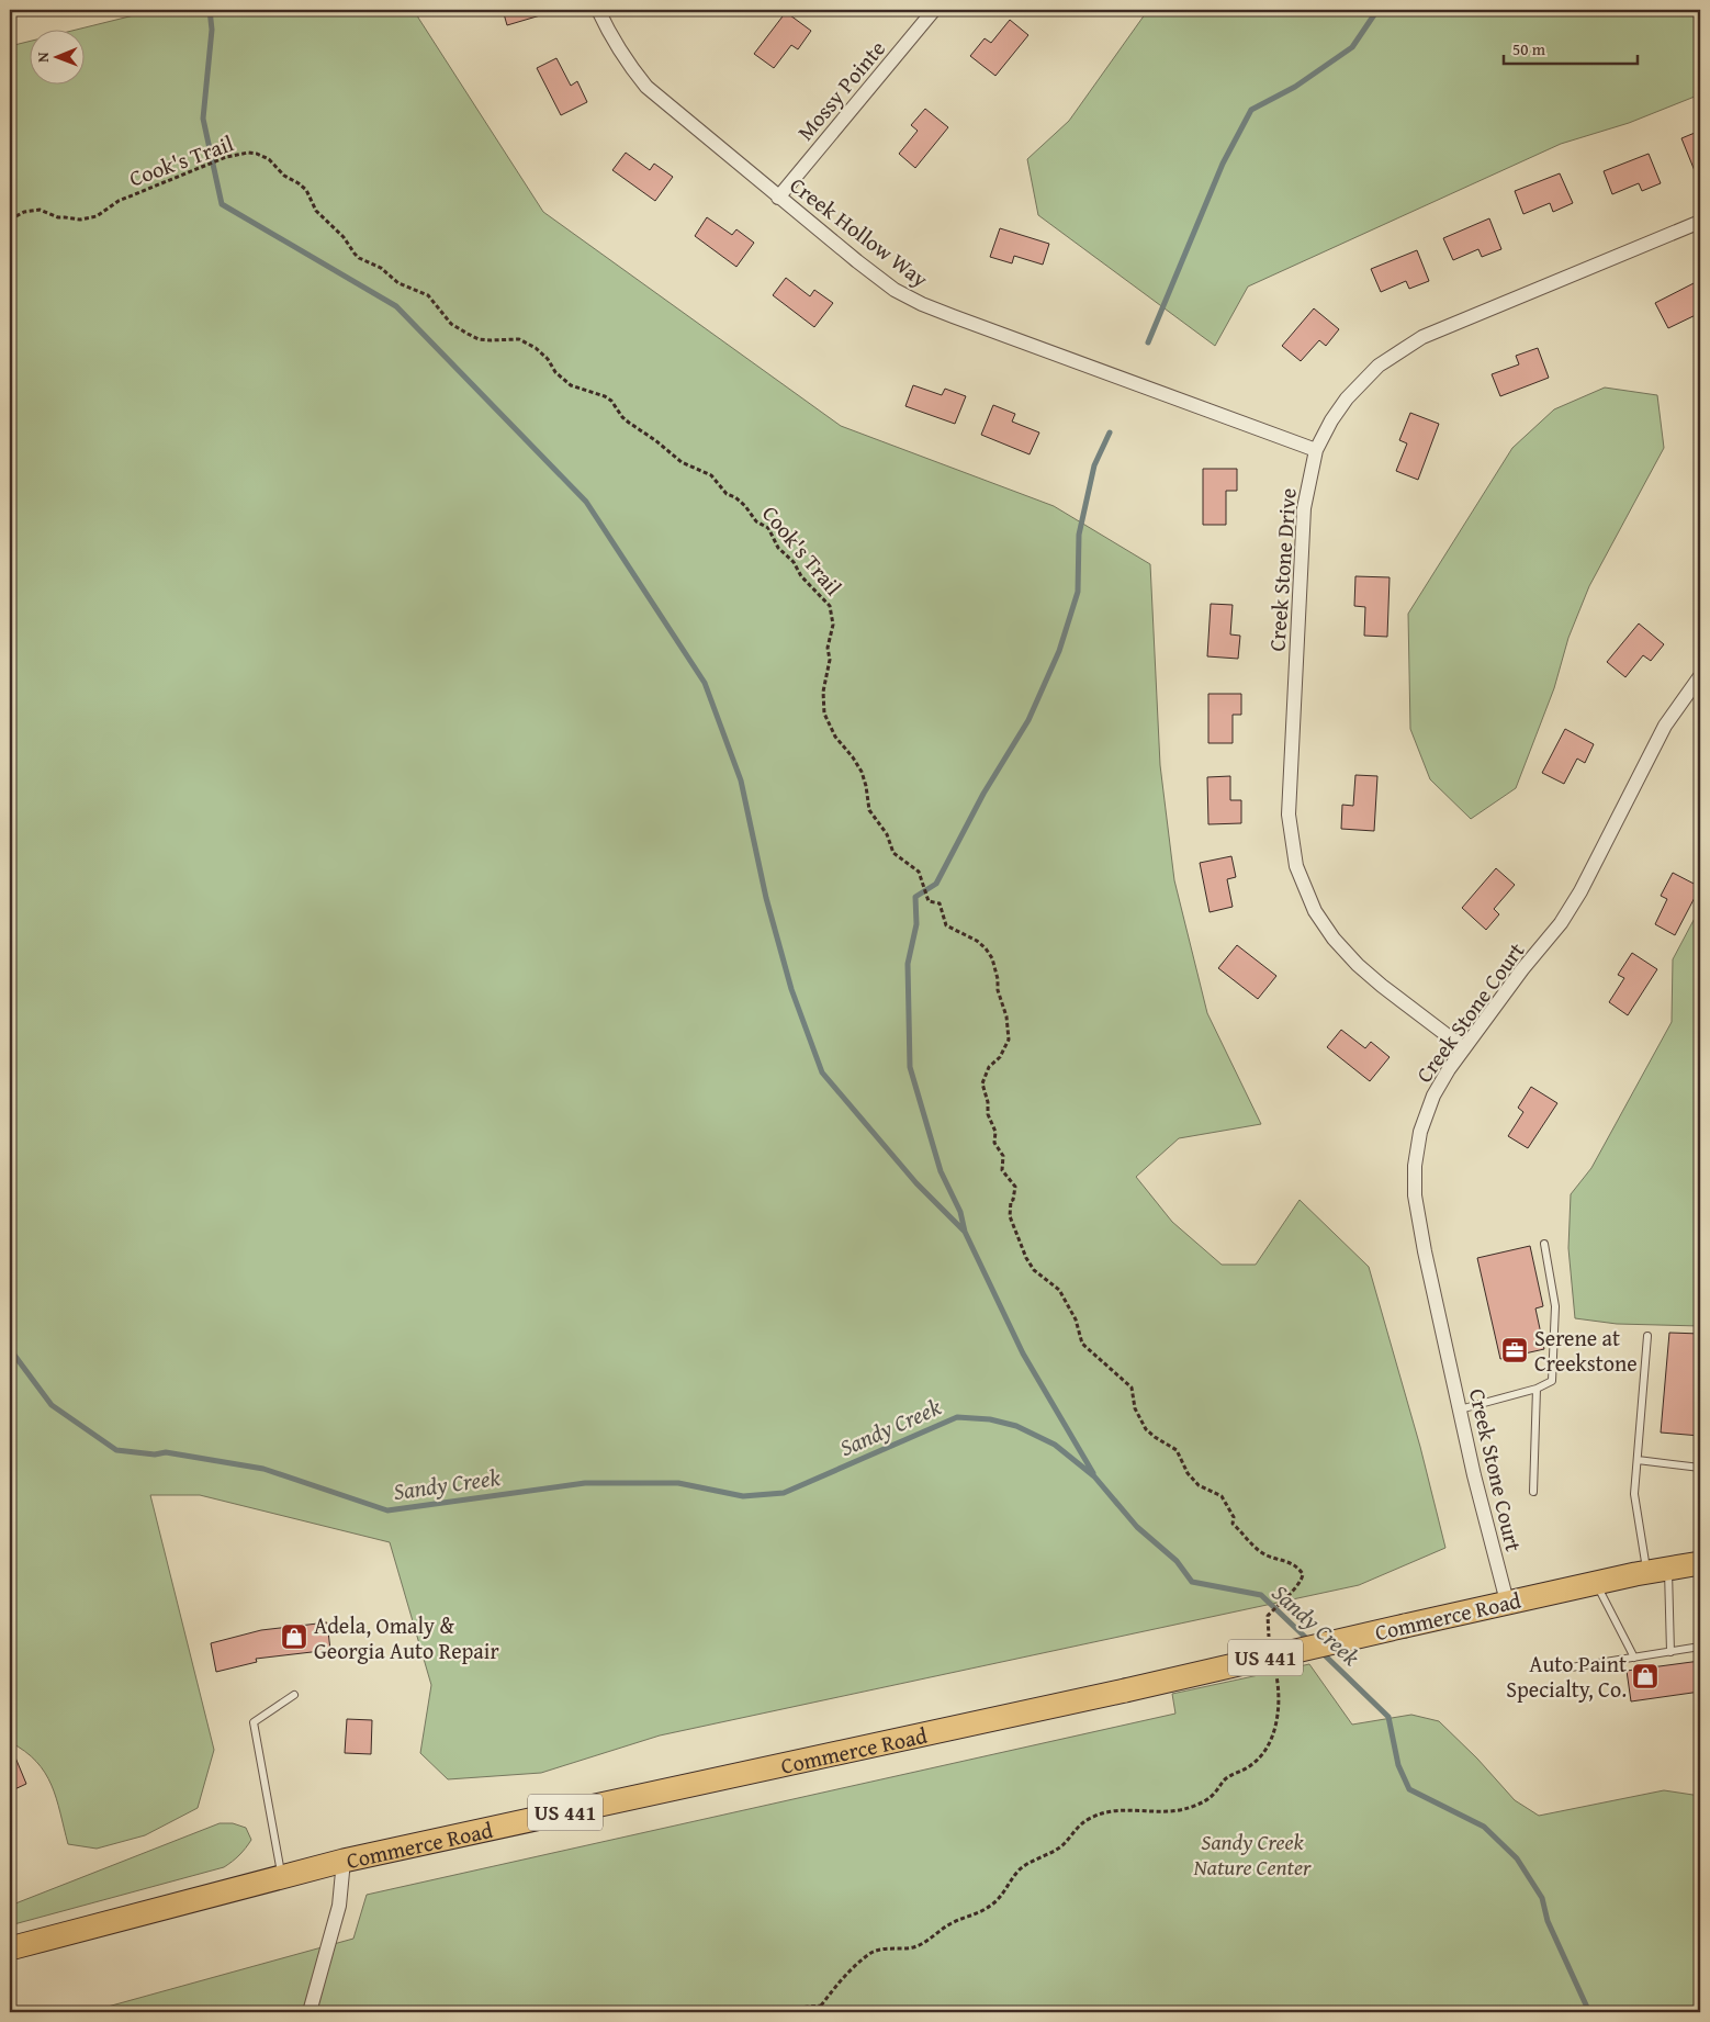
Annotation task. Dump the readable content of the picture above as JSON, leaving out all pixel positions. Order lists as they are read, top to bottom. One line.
{"streets":{"highway":["Commerce Road","US 441"],"street":["Mossy Pointe","Creek Hollow Way","Creek Stone Drive","Creek Stone Court"],"path":["Cook's Trail"]},"crossings":[["Mossy Pointe","Creek Hollow Way"],["Creek Hollow Way","Creek Stone Drive"],["Creek Stone Drive","Creek Stone Court"],["Creek Stone Court","Commerce Road"]],"water":["Sandy Creek"],"parks":["Sandy Creek Nature Center"],"places":{"office":["Serene at Creekstone"],"shop":["Adela, Omaly & Georgia Auto Repair","Auto Paint Specialty, Co."]},"scale_bar":"50 m","north":"left"}
